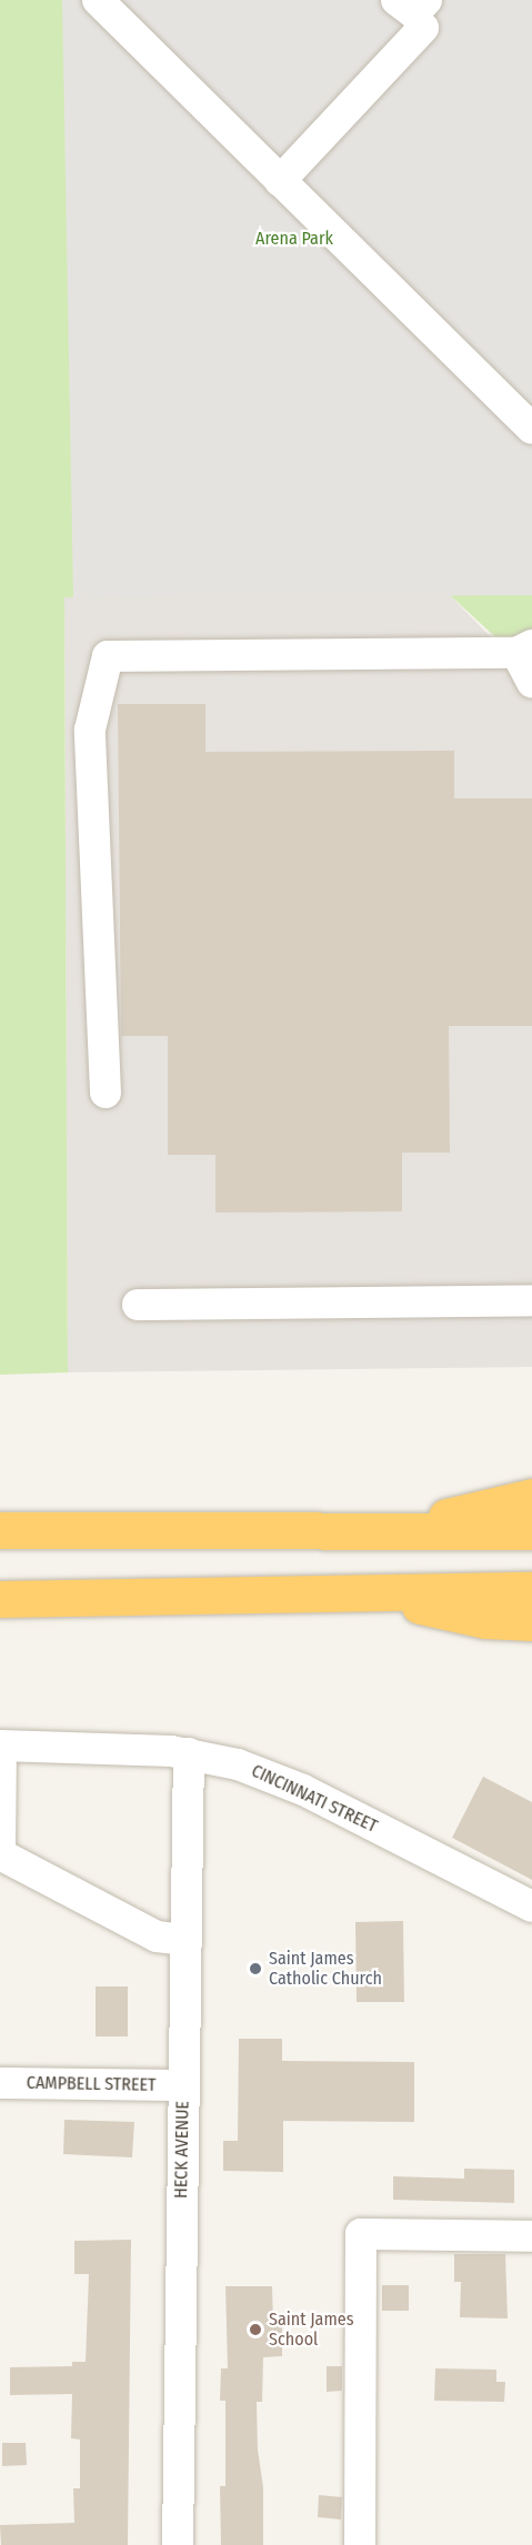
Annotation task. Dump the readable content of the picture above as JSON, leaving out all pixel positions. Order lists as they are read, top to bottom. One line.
{"streets":{"street":["CINCINNATI STREET","CAMPBELL STREET","HECK AVENUE"]},"crossings":[["CINCINNATI STREET","HECK AVENUE"],["CAMPBELL STREET","HECK AVENUE"]],"parks":["Arena Park"],"places":["Saint James Catholic Church","Saint James School"]}
